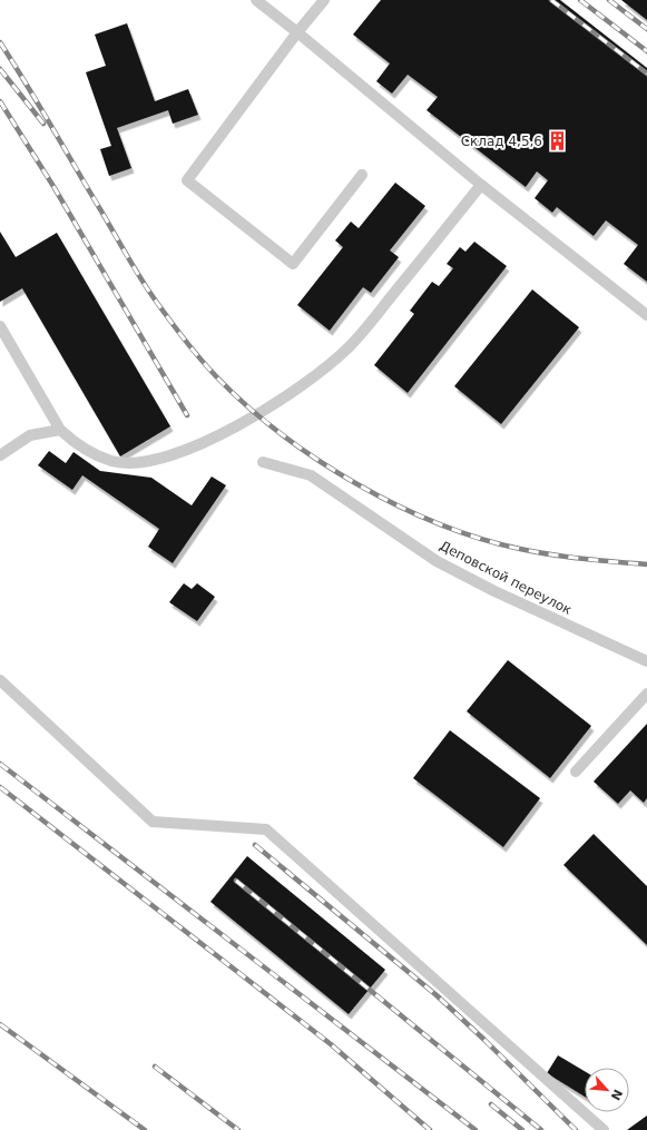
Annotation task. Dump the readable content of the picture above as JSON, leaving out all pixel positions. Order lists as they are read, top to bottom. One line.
{"streets":{"lane":["Деповской переулок"]},"places":{"building":["Склад 4,5,6"]},"north":"bottom right"}
